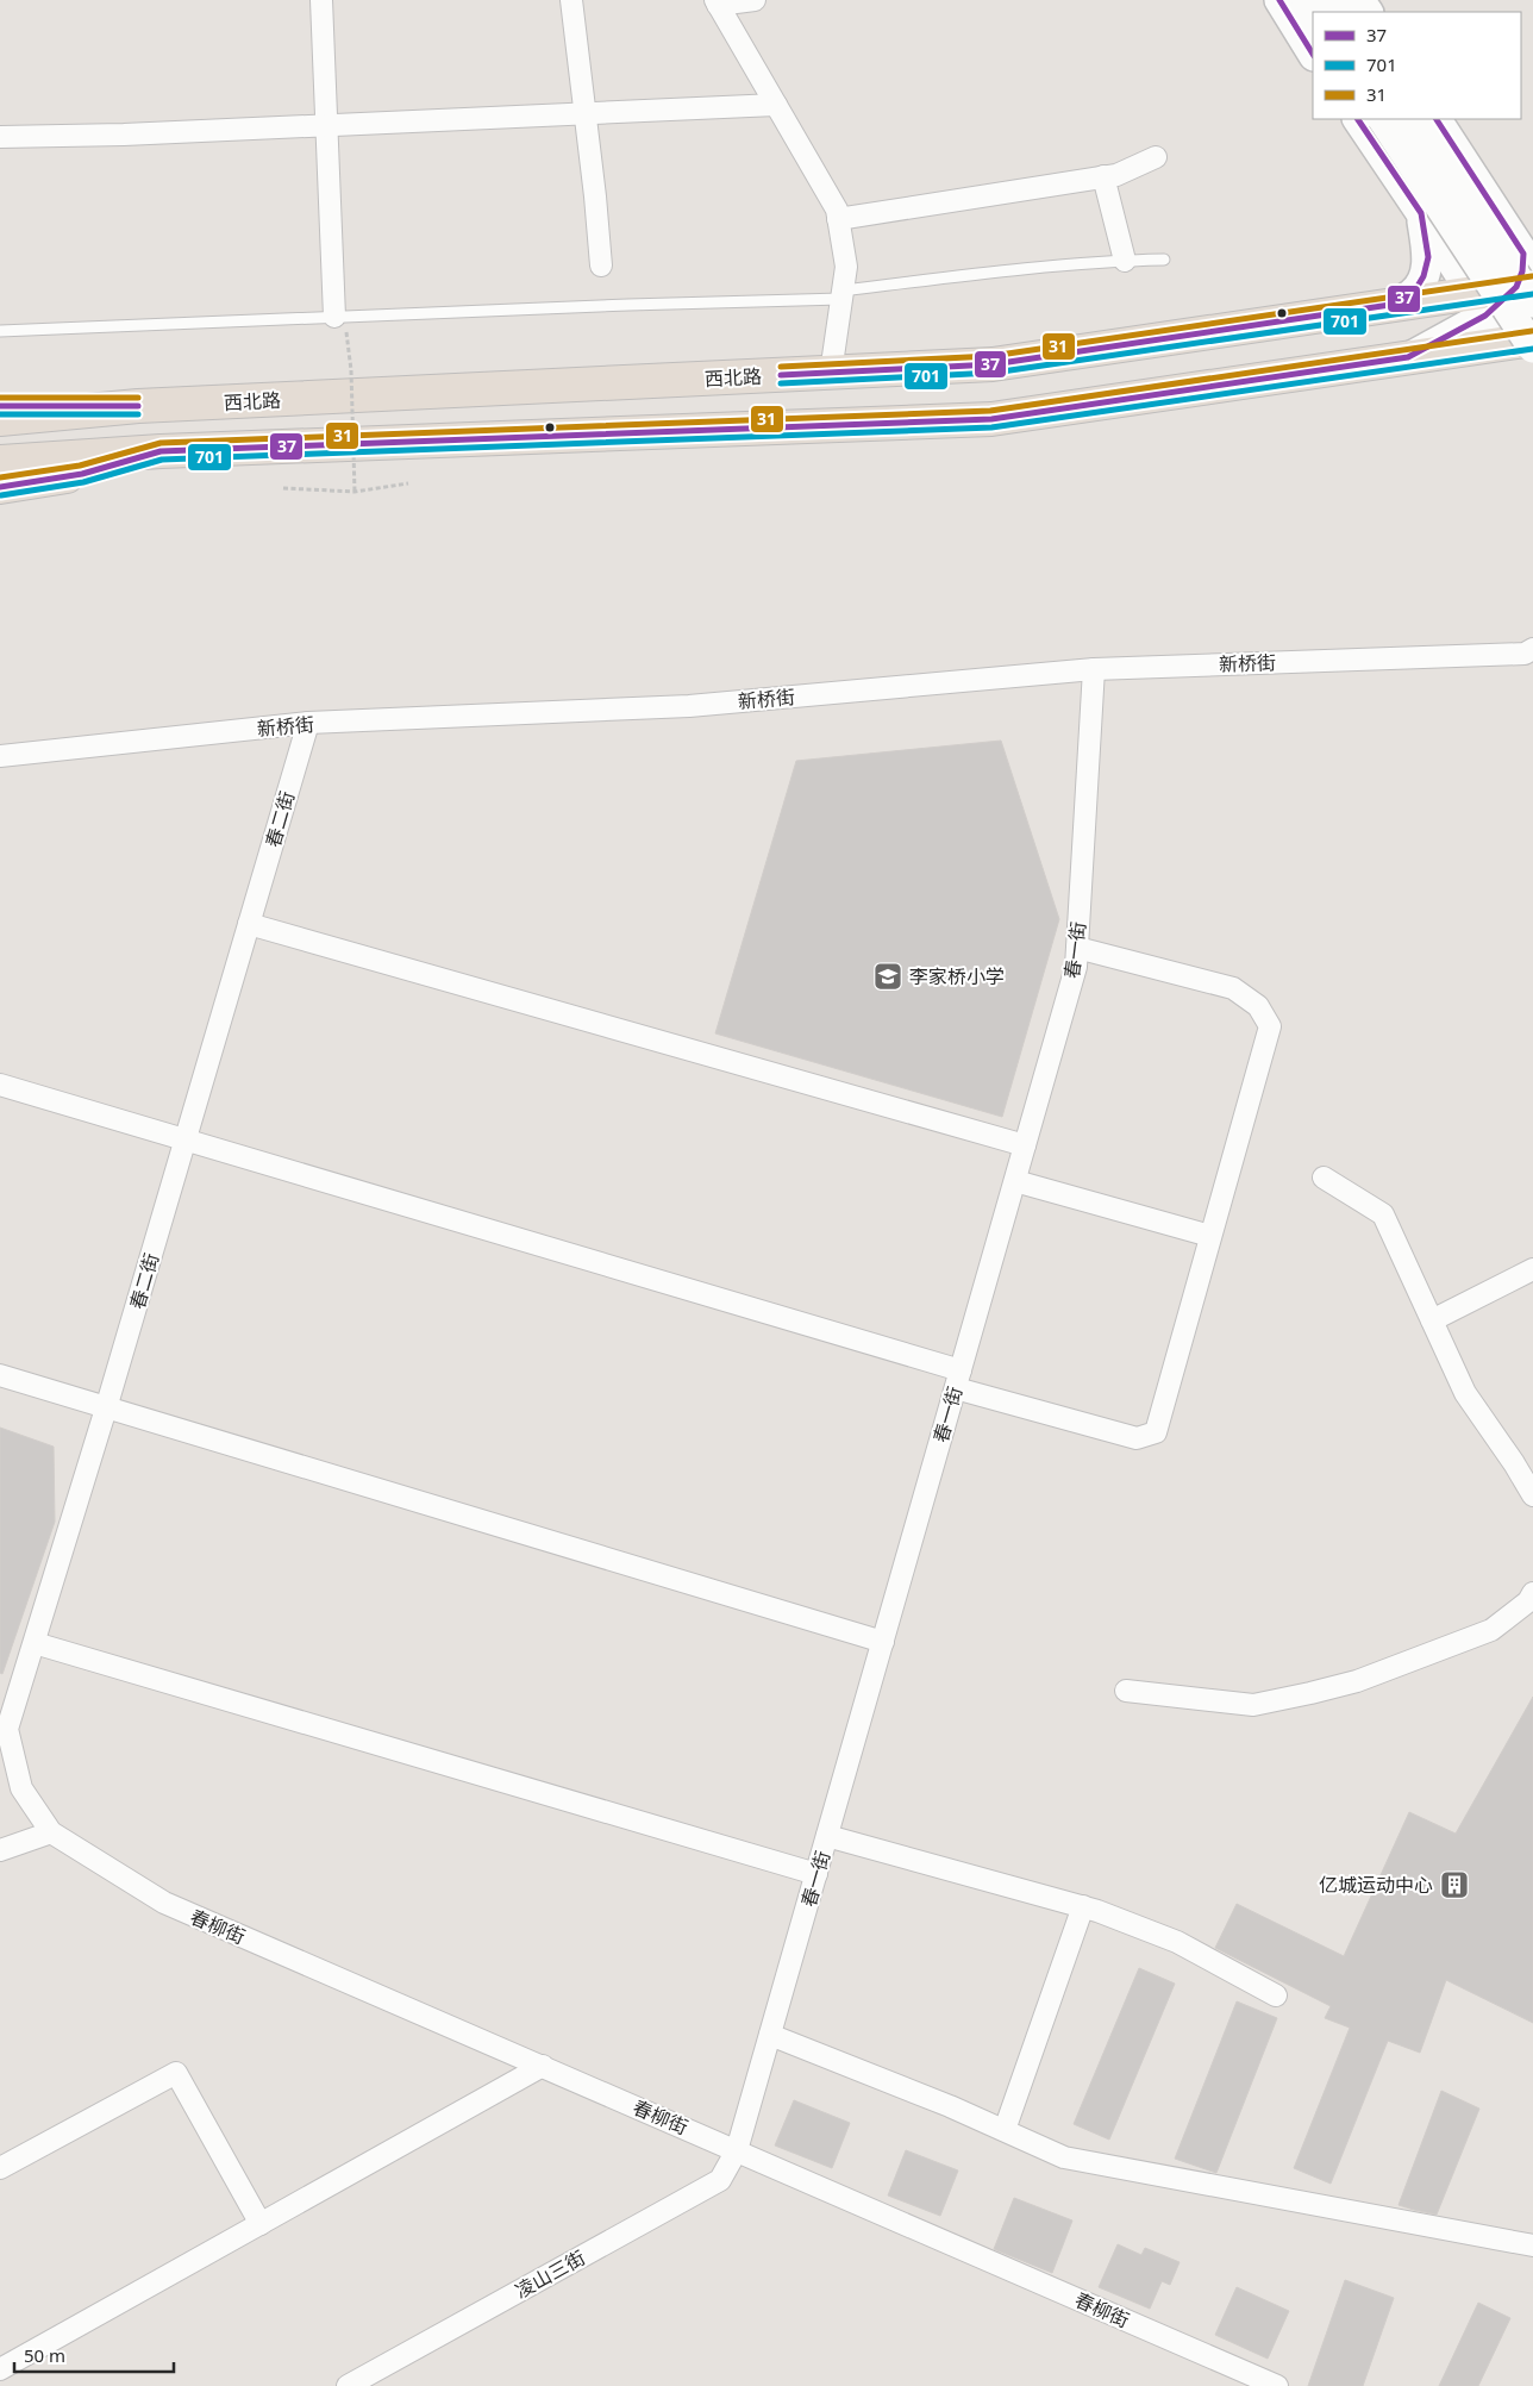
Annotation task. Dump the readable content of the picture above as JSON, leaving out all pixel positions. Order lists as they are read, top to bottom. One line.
{"streets":{"highway":["西北路"],"street":["新桥街","春二街","春一街","春柳街","凌山三街"]},"crossings":[["新桥街","春二街"],["新桥街","春一街"],["春二街","春柳街"],["春一街","春柳街"],["春一街","凌山三街"],["春柳街","凌山三街"]],"places":{"school or university":["李家桥小学"],"building":["亿城运动中心"]},"lines":["transit line 37","transit line 31","transit line 701"],"legend":["37","701","31"],"scale_bar":"50 m"}
